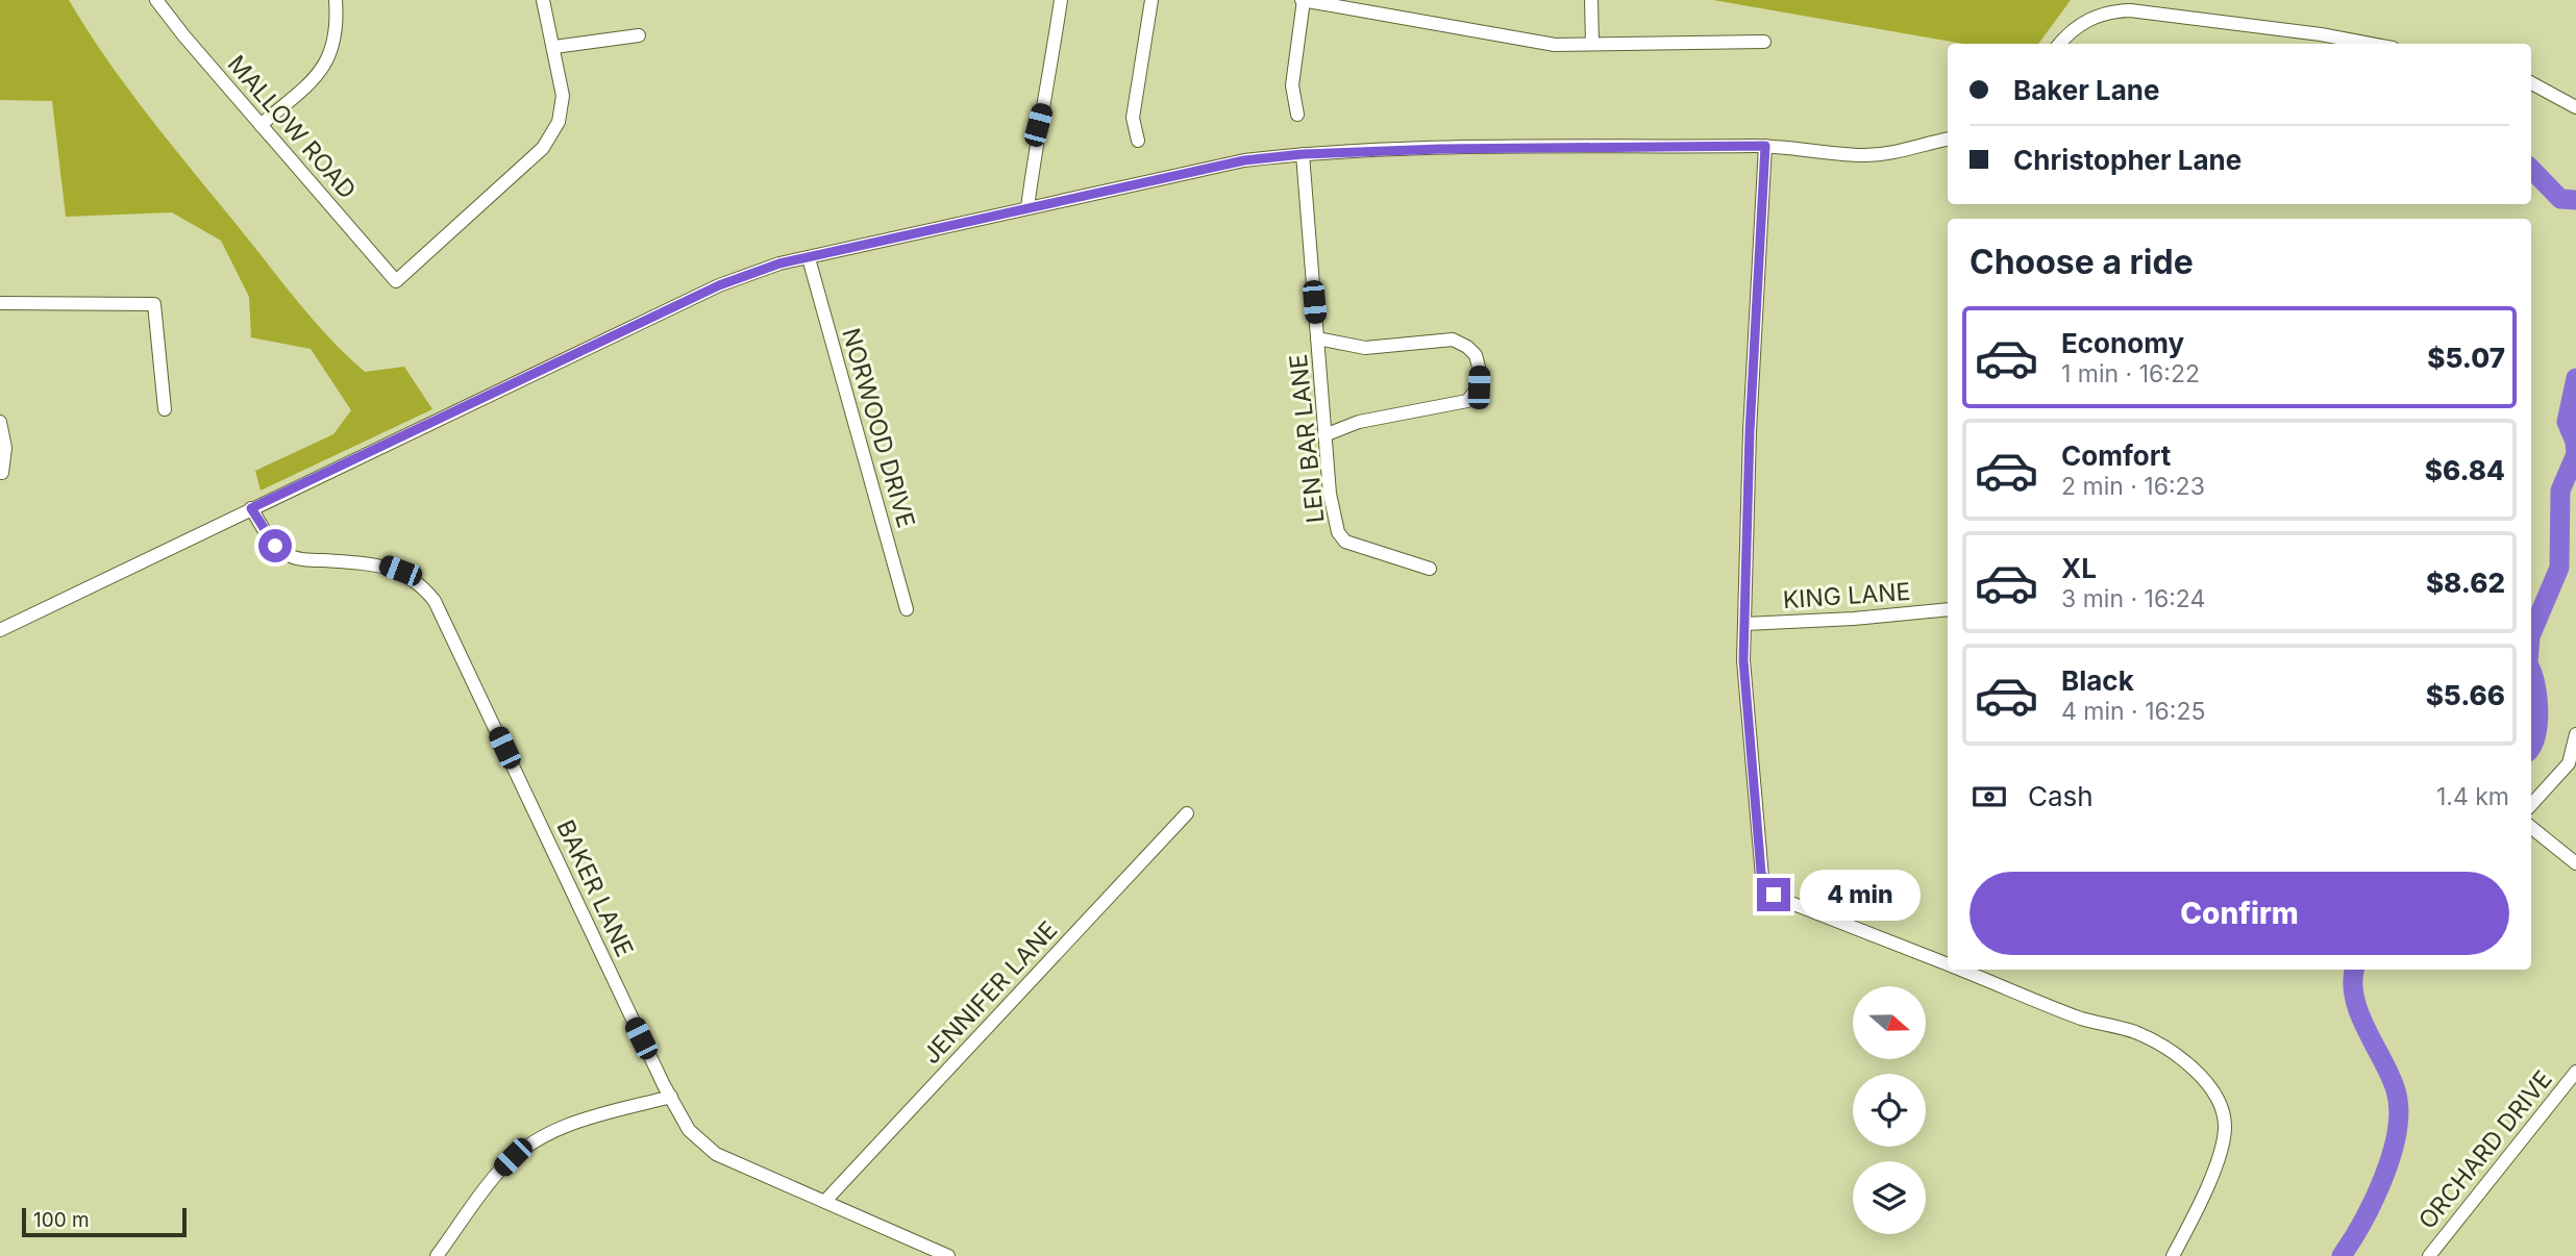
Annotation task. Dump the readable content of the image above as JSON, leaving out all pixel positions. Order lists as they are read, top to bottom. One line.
{"streets":{"street":["MALLOW ROAD","NORWOOD DRIVE","LEN BAR LANE","KING LANE","BAKER LANE","JENNIFER LANE","ORCHARD DRIVE"]},"crossings":[["BAKER LANE","JENNIFER LANE"]],"scale_bar":"100 m","north":"right","page":{"banner":["Baker Lane","Christopher Lane"],"heading":"Choose a ride","list":[{"name":"Economy","note":"1 min · 16:22","value":"$5.07"},{"name":"Comfort","note":"2 min · 16:23","value":"$6.84"},{"name":"XL","note":"3 min · 16:24","value":"$8.62"},{"name":"Black","note":"4 min · 16:25","value":"$5.66"}],"pay":["Cash","1.4 km"],"buttons":"Confirm","bubble":"4 min","scale":"100 m"}}
